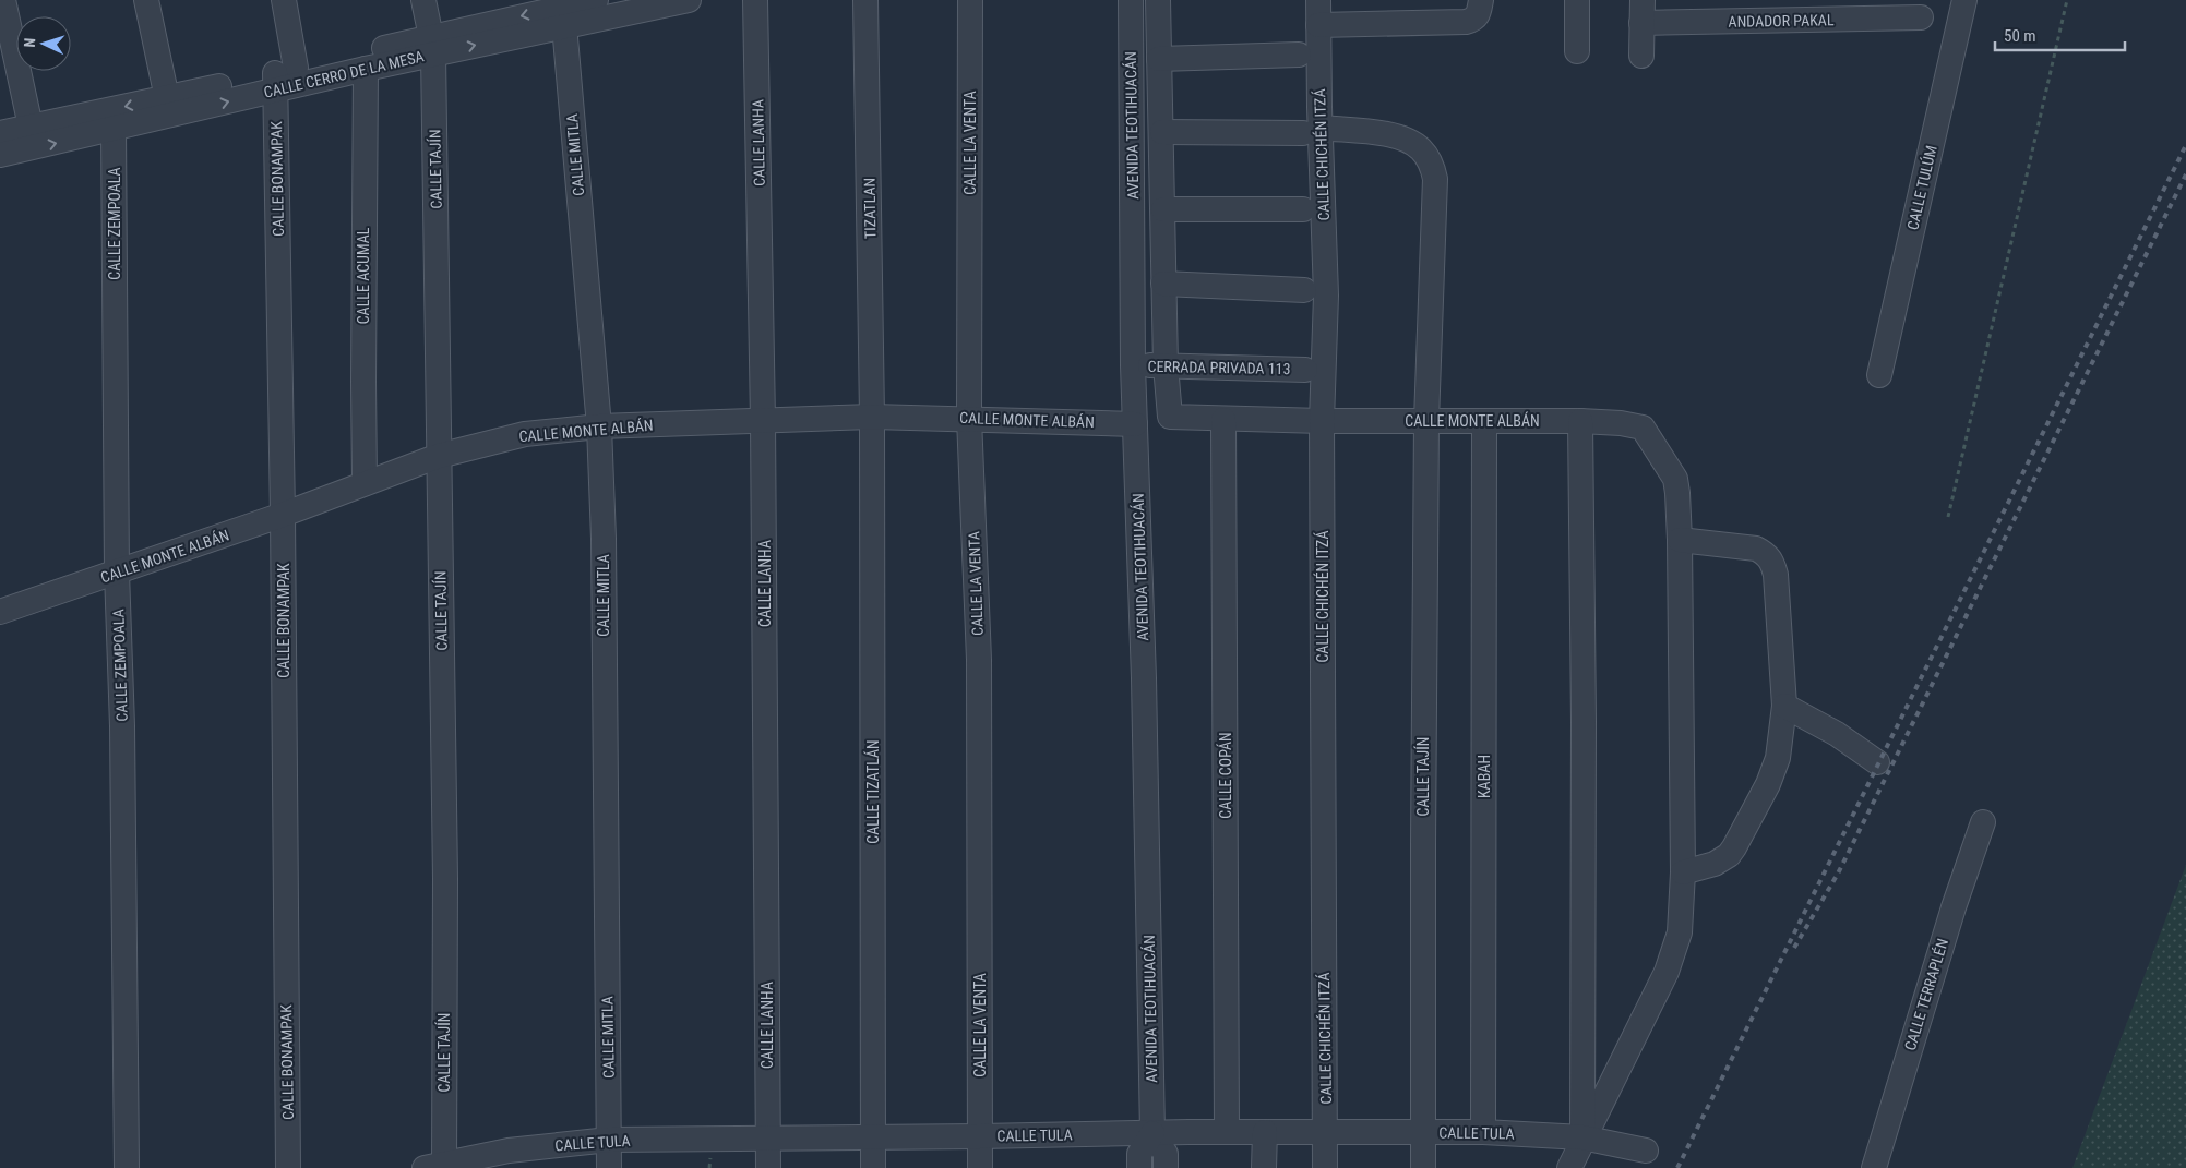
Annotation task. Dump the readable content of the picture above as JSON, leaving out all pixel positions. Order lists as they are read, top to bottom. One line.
{"streets":{"street":["ANDADOR PAKAL","CALLE CERRO DE LA MESA","AVENIDA TEOTIHUACÁN","CALLE LANHA","CALLE LA VENTA","CALLE MITLA","CALLE CHICHÉN ITZÁ","CALLE TAJÍN","CALLE BONAMPAK","CALLE TULÚM","TIZATLAN","CALLE ZEMPOALA","CALLE ACUMAL","CERRADA PRIVADA 113","CALLE MONTE ALBÁN","CALLE COPÁN","KABAH","CALLE TIZATLÁN","CALLE TERRAPLÉN","CALLE TULA"]},"crossings":[["CALLE CERRO DE LA MESA","CALLE MITLA"],["CALLE CERRO DE LA MESA","CALLE TAJÍN"],["CALLE CERRO DE LA MESA","CALLE BONAMPAK"],["CALLE CERRO DE LA MESA","CALLE ZEMPOALA"],["CALLE CERRO DE LA MESA","CALLE ACUMAL"],["AVENIDA TEOTIHUACÁN","CERRADA PRIVADA 113"],["AVENIDA TEOTIHUACÁN","CALLE MONTE ALBÁN"],["AVENIDA TEOTIHUACÁN","CALLE TULA"],["CALLE LANHA","CALLE MONTE ALBÁN"],["CALLE LANHA","CALLE TULA"],["CALLE LA VENTA","CALLE MONTE ALBÁN"],["CALLE LA VENTA","CALLE TULA"],["CALLE MITLA","CALLE MONTE ALBÁN"],["CALLE MITLA","CALLE TULA"],["CALLE CHICHÉN ITZÁ","CALLE TAJÍN"],["CALLE CHICHÉN ITZÁ","CALLE MONTE ALBÁN"],["CALLE CHICHÉN ITZÁ","CALLE TULA"],["CALLE TAJÍN","CALLE MONTE ALBÁN"],["CALLE TAJÍN","CALLE TULA"],["CALLE BONAMPAK","CALLE MONTE ALBÁN"],["TIZATLAN","CALLE MONTE ALBÁN"],["TIZATLAN","CALLE TIZATLÁN"],["CALLE ZEMPOALA","CALLE MONTE ALBÁN"],["CALLE ACUMAL","CALLE MONTE ALBÁN"],["CERRADA PRIVADA 113","CALLE MONTE ALBÁN"],["CALLE MONTE ALBÁN","CALLE COPÁN"],["CALLE MONTE ALBÁN","KABAH"],["CALLE MONTE ALBÁN","CALLE TIZATLÁN"],["CALLE COPÁN","CALLE TULA"],["KABAH","CALLE TULA"],["CALLE TIZATLÁN","CALLE TULA"]],"scale_bar":"50 m","north":"left"}
